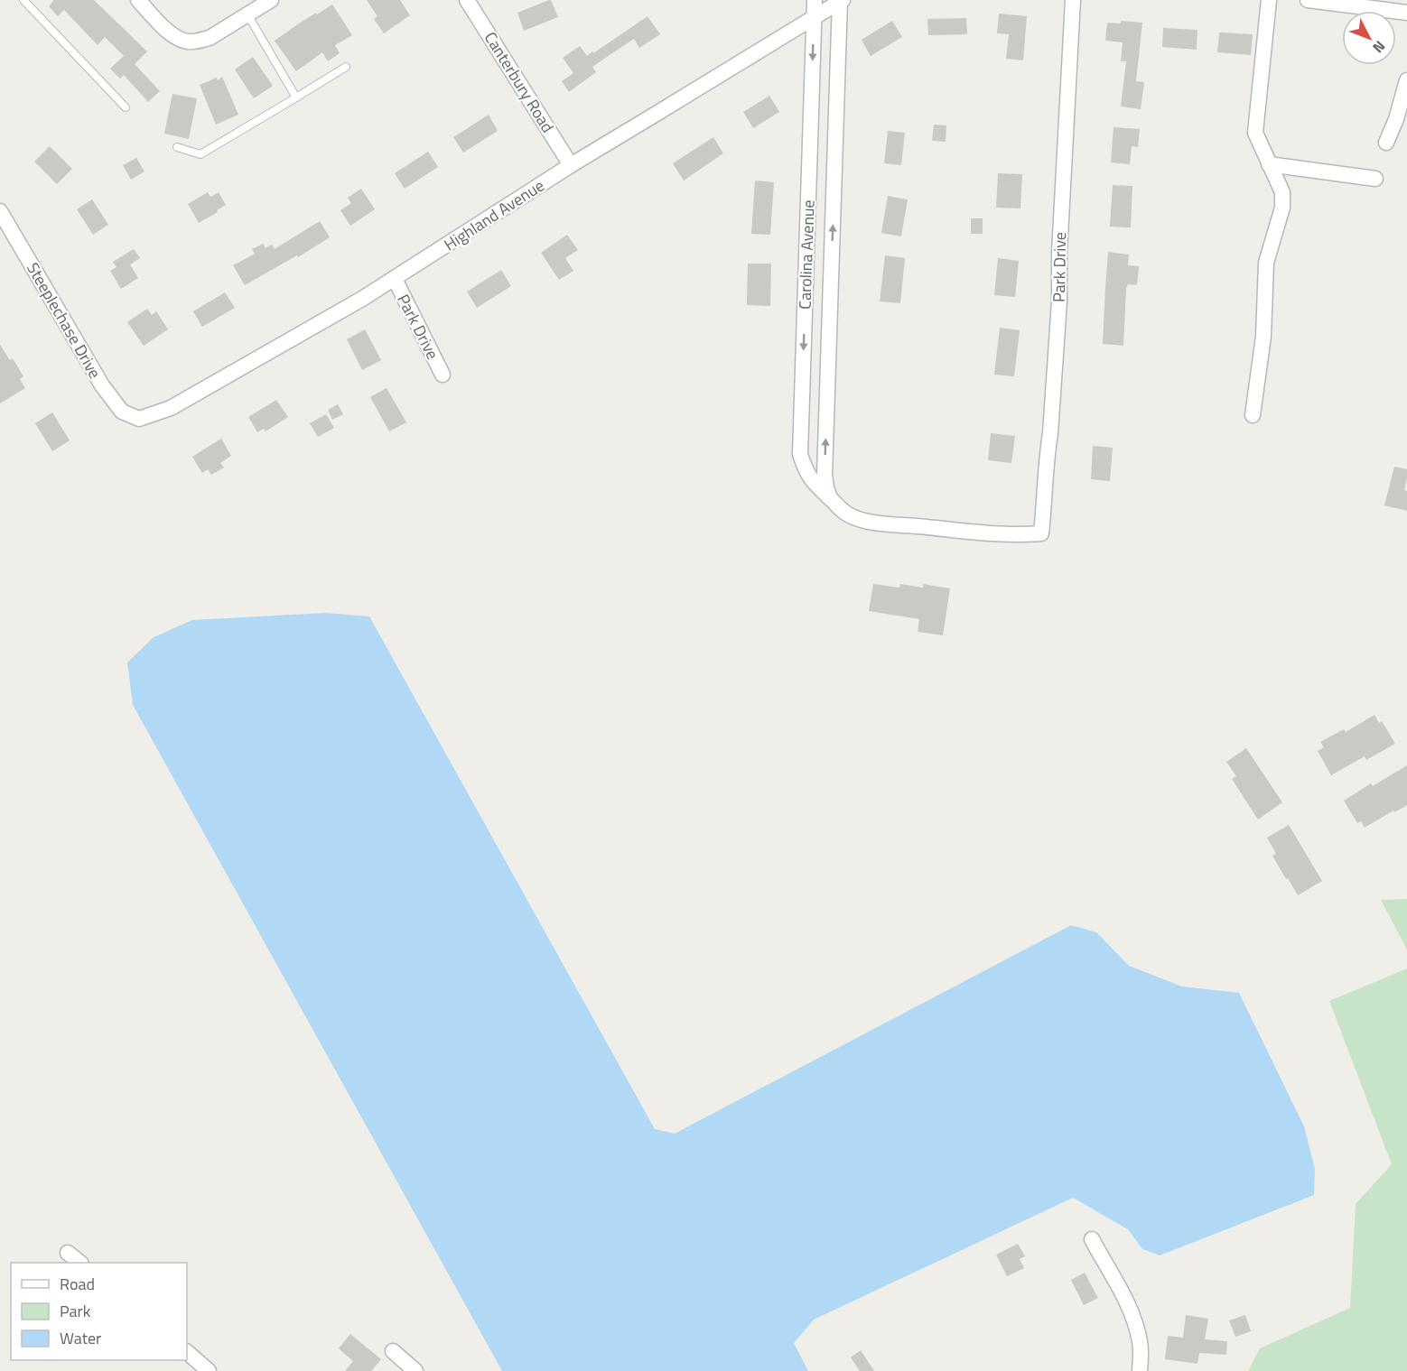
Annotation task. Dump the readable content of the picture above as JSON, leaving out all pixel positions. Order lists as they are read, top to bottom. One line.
{"streets":{"street":["Canterbury Road","Highland Avenue","Carolina Avenue","Park Drive","Steeplechase Drive"]},"crossings":[["Canterbury Road","Highland Avenue"],["Highland Avenue","Carolina Avenue"],["Highland Avenue","Park Drive"],["Highland Avenue","Steeplechase Drive"],["Carolina Avenue","Park Drive"]],"legend":["Road","Park","Water"],"north":"bottom right"}
